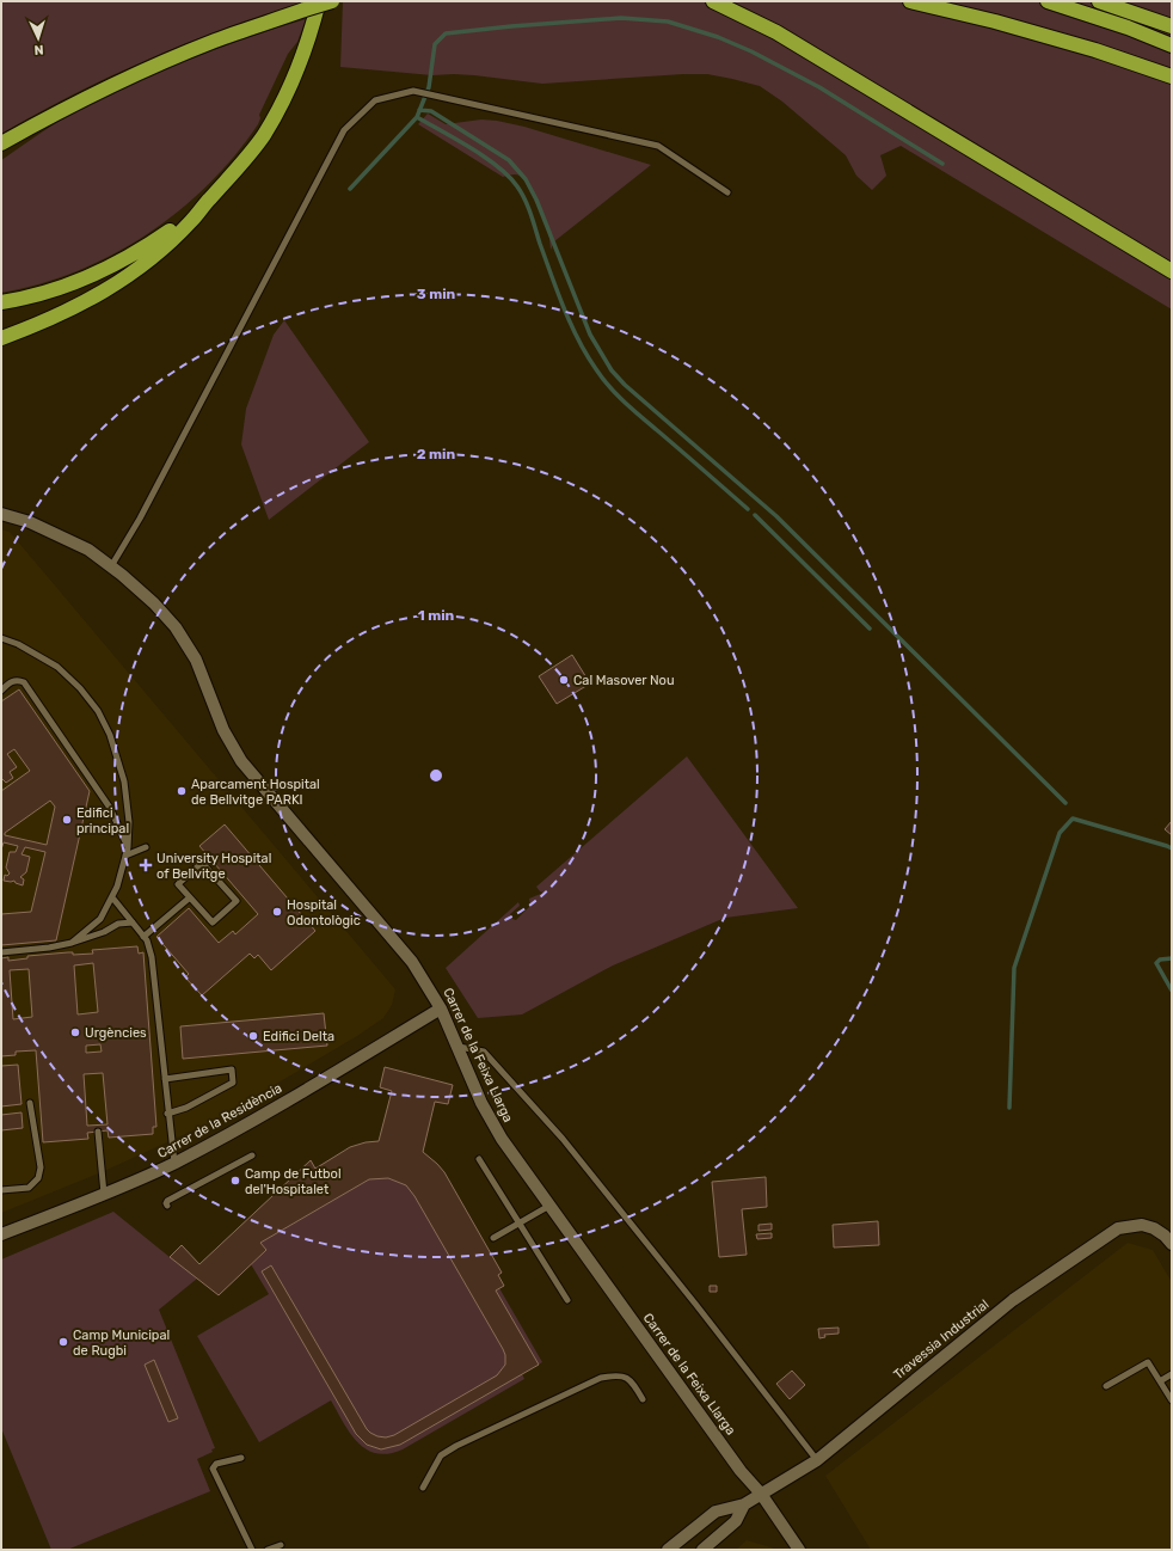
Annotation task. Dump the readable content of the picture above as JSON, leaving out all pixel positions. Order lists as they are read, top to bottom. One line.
{"streets":{"street":["Carrer de la Feixa Llarga","Carrer de la Residència","Travessia Industrial"]},"crossings":[["Carrer de la Feixa Llarga","Carrer de la Residència"],["Carrer de la Feixa Llarga","Travessia Industrial"]],"places":{"other":["Cal Masover Nou","Aparcament Hospital de Bellvitge PARKI","Edifici principal","Hospital Odontològic","Urgències","Edifici Delta","Camp de Futbol del'Hospitalet","Camp Municipal de Rugbi"],"health":["University Hospital of Bellvitge"]},"north":"bottom","rings":["3 min","2 min","1 min"]}
